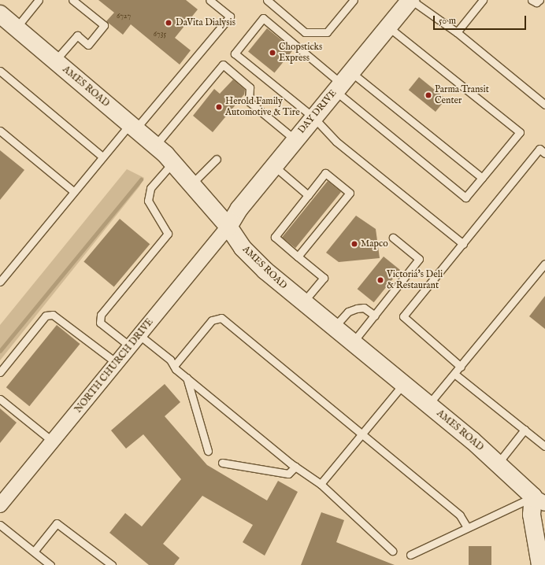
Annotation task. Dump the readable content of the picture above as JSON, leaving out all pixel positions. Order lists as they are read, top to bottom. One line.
{"streets":{"street":["AMES ROAD","DAY DRIVE","NORTH CHURCH DRIVE"]},"crossings":[["AMES ROAD","DAY DRIVE"],["AMES ROAD","NORTH CHURCH DRIVE"],["DAY DRIVE","NORTH CHURCH DRIVE"]],"places":["DaVita Dialysis","Chopsticks Express","Parma Transit Center","Herold Family Automotive & Tire","Mapco","Victoria's Deli & Restaurant"],"house_numbers":["6727","6735"],"scale_bar":"50 m"}
